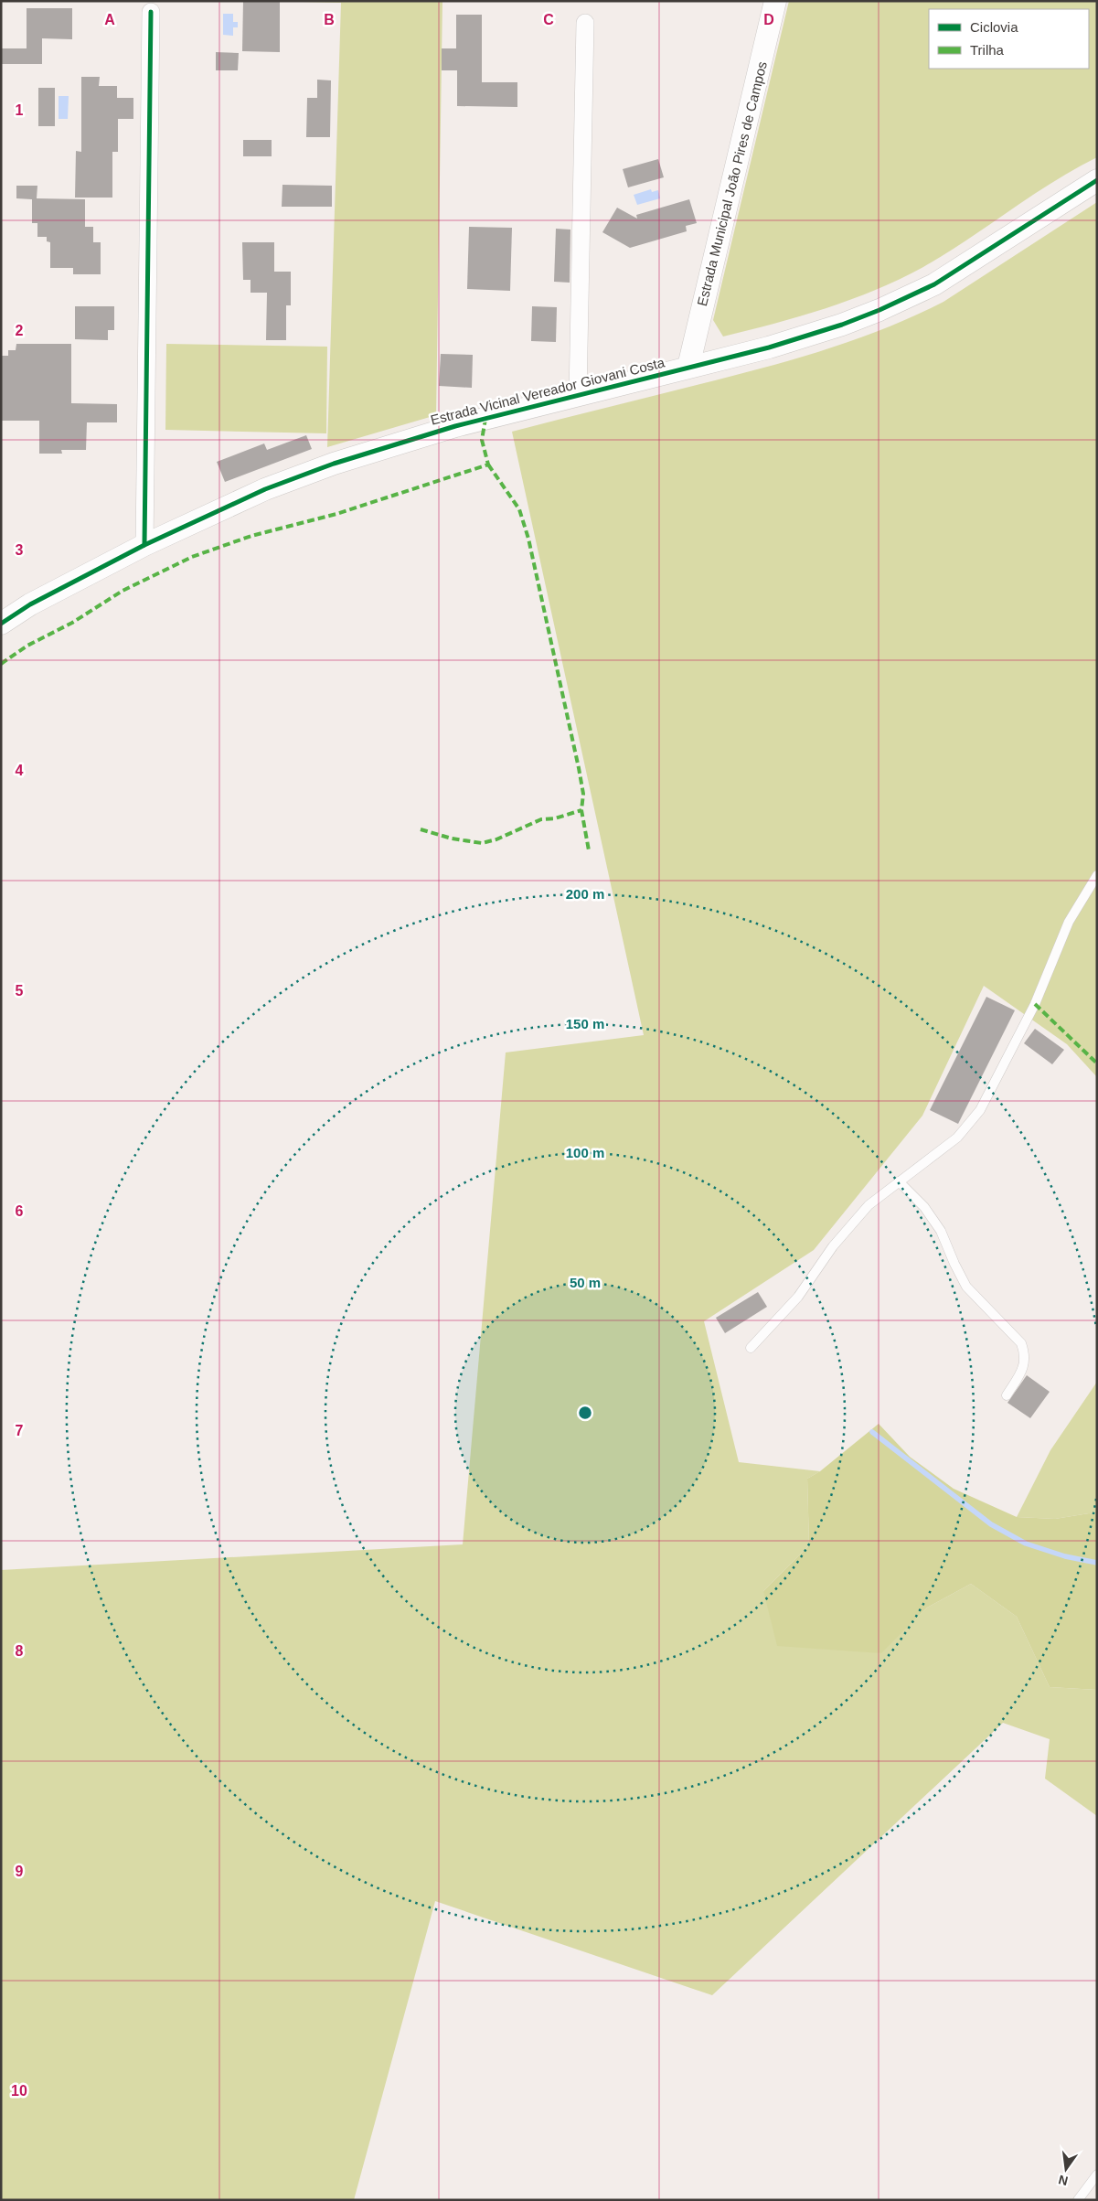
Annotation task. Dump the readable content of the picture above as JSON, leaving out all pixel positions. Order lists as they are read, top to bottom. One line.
{"streets":{"street":["Estrada Municipal João Pires de Campos","Estrada Vicinal Vereador Giovani Costa"]},"crossings":[["Estrada Municipal João Pires de Campos","Estrada Vicinal Vereador Giovani Costa"]],"legend":["Ciclovia","Trilha"],"north":"bottom","grid":{"columns":["A","B","C","D"],"rows":["1","2","3","4","5","6","7","8","9","10"]},"rings":["200 m","150 m","100 m","50 m"]}
